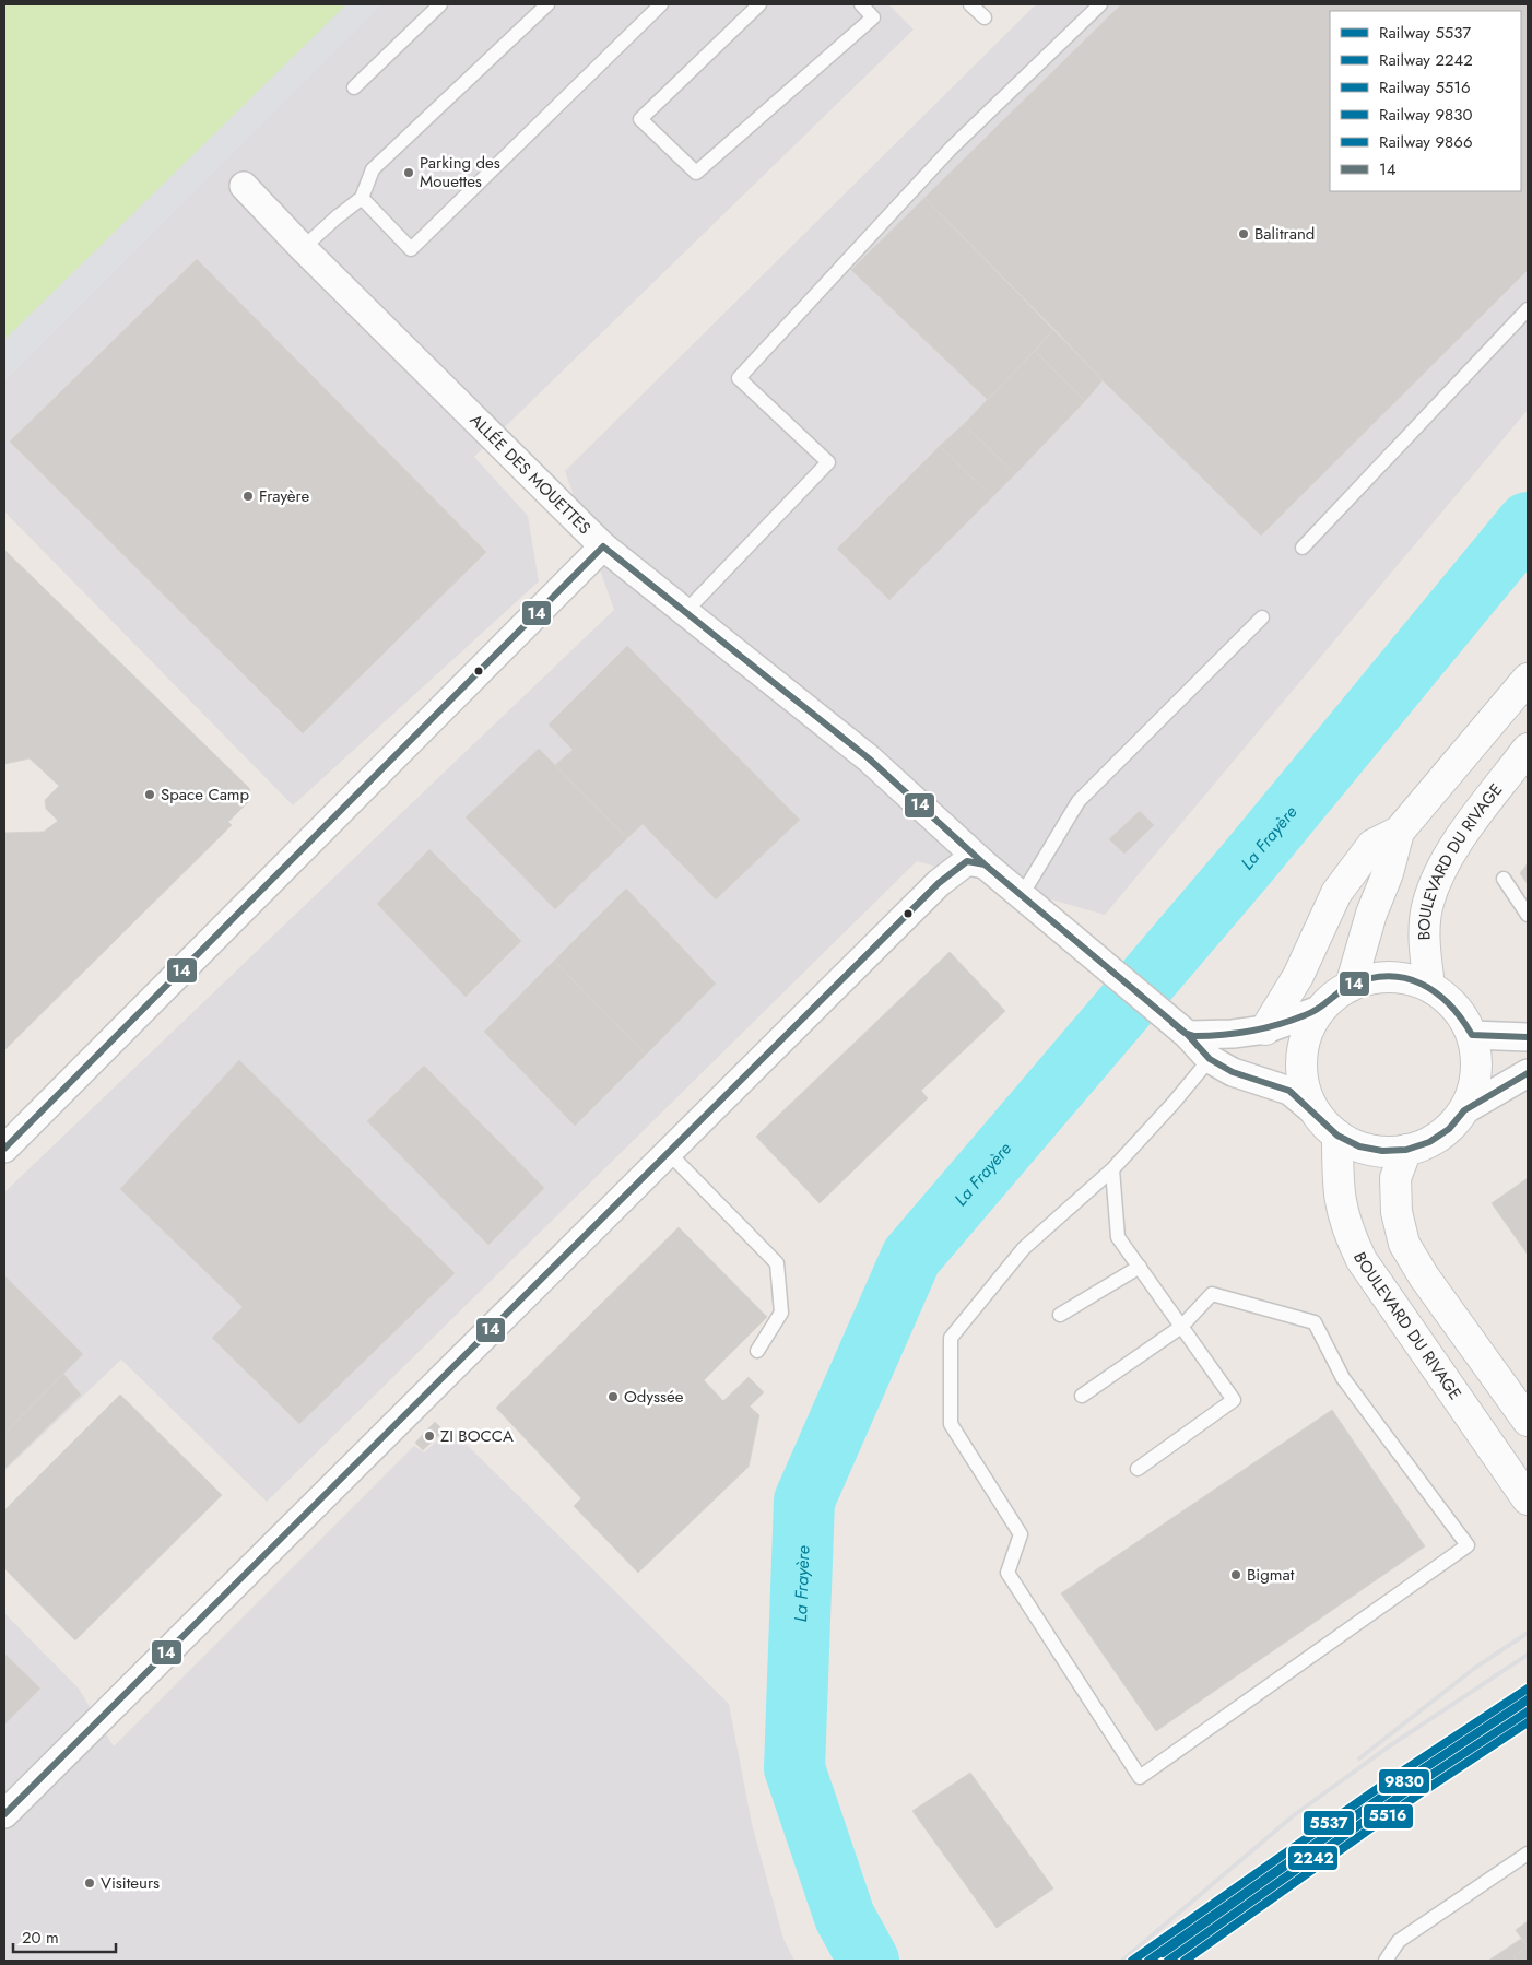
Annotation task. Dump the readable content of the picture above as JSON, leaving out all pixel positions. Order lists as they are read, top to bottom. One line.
{"streets":{"main road":["BOULEVARD DU RIVAGE"],"street":["ALLÉE DES MOUETTES"]},"crossings":[["ALLÉE DES MOUETTES","BOULEVARD DU RIVAGE"]],"water":["La Frayère"],"places":["Parking des Mouettes","Balitrand","Frayère","Space Camp","Odyssée","ZI BOCCA","Bigmat","Visiteurs"],"lines":["transit line 14","rail line 5537","rail line 9830","rail line 9866","rail line 2242","rail line 5516"],"legend":["Railway 5537","Railway 2242","Railway 5516","Railway 9830","Railway 9866","14"],"scale_bar":"20 m"}
